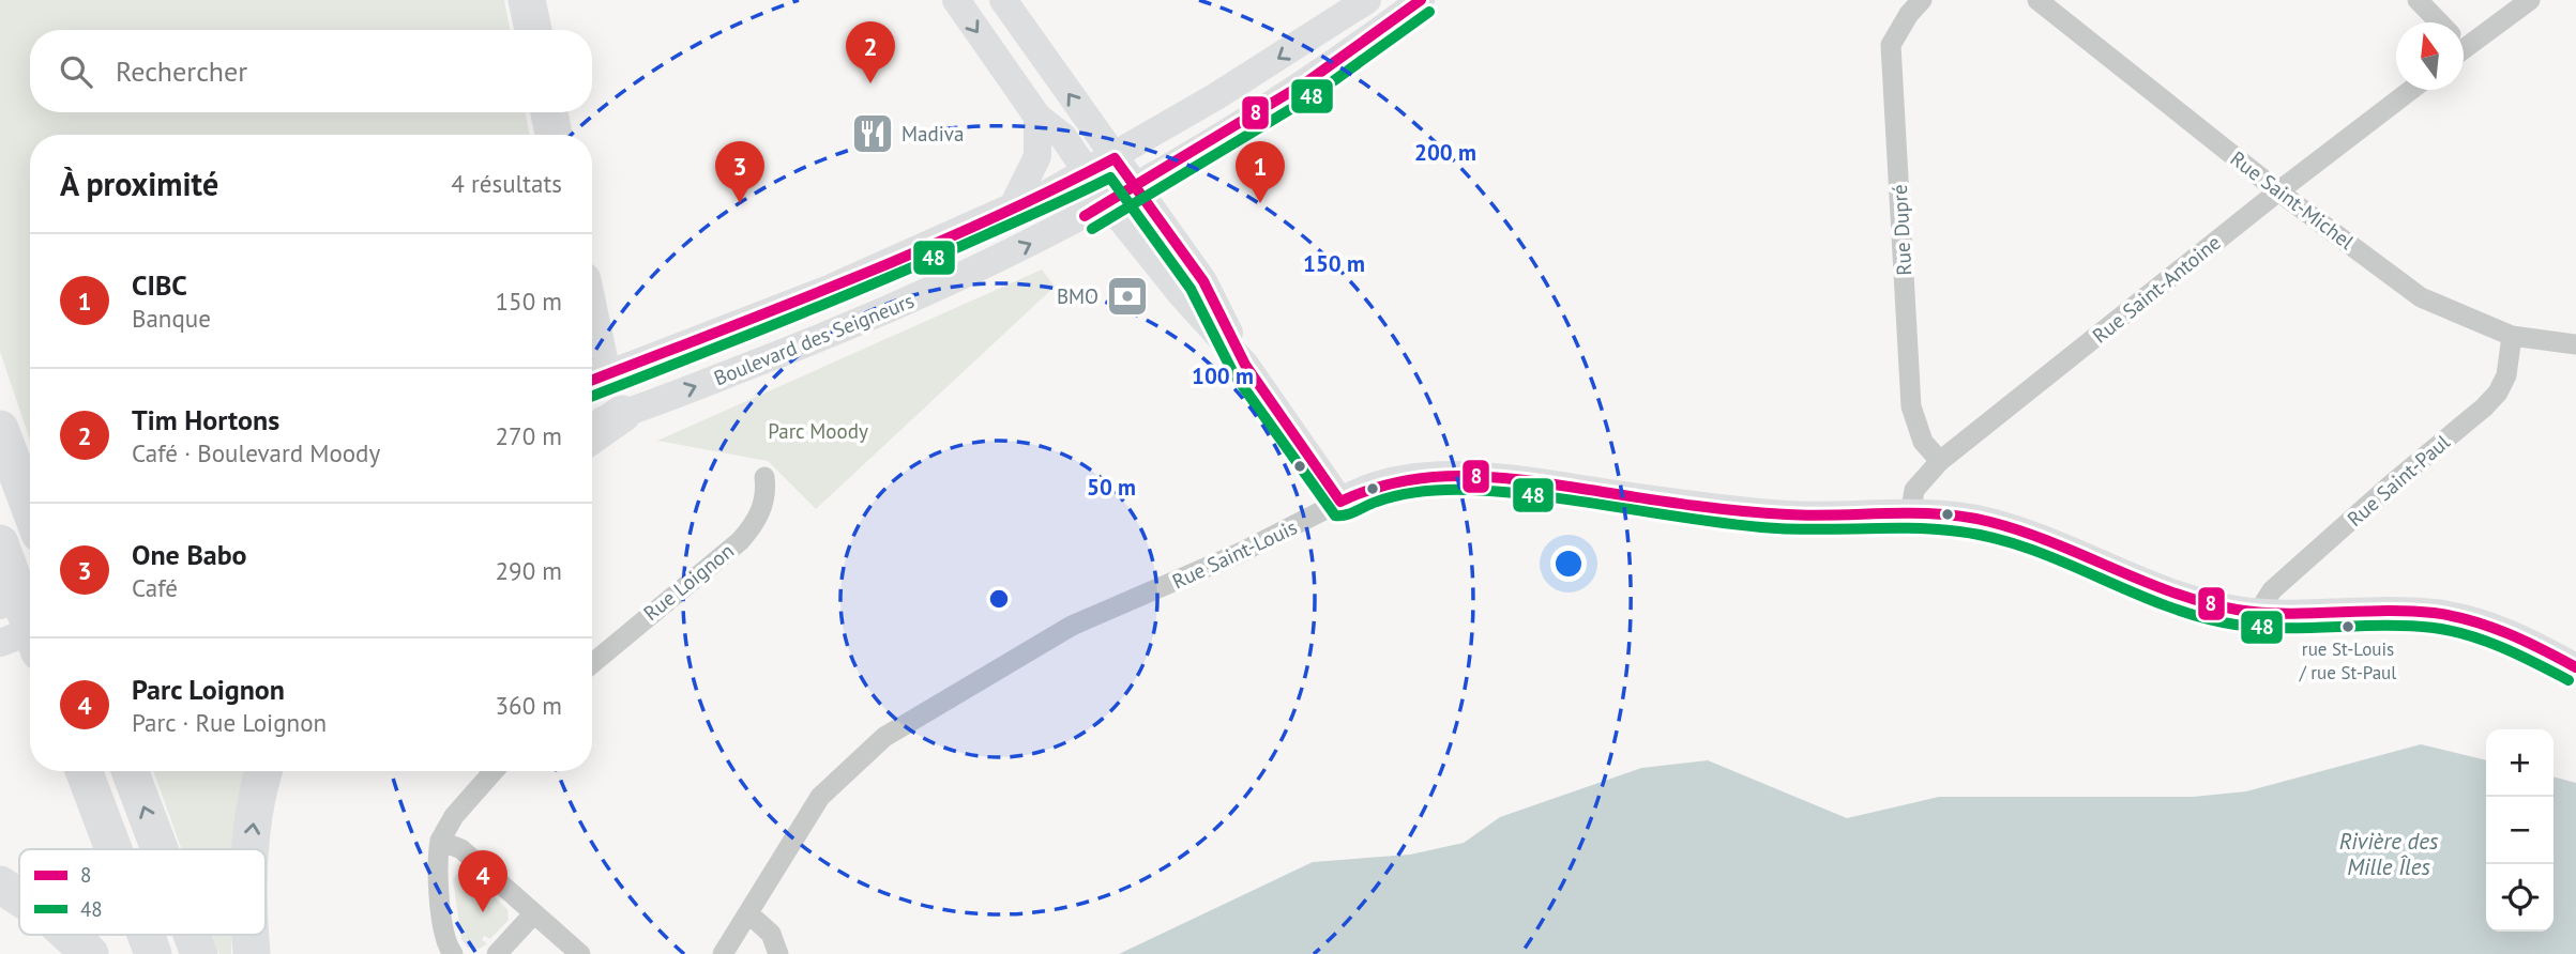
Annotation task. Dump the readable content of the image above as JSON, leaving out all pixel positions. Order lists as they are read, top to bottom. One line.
{"streets":{"main road":["Boulevard des Seigneurs","Rue Saint-Louis"],"street":["Rue Saint-Michel","Rue Dupré","Rue Saint-Antoine","Rue Saint-Paul","Rue Loignon"]},"crossings":[["Rue Saint-Michel","Rue Saint-Antoine"],["Rue Saint-Michel","Rue Saint-Paul"],["Rue Dupré","Rue Saint-Antoine"],["Rue Saint-Antoine","Rue Saint-Louis"],["Rue Saint-Paul","Rue Saint-Louis"]],"water":["Rivière des Mille Îles"],"parks":["Parc Moody"],"places":{"restaurant":["Madiva"],"bank":["BMO"],"other":["rue St-Louis / rue St-Paul"]},"lines":["transit line 8","transit line 48"],"legend":["8","48"],"north":"top","page":{"pins":["2","1","3","4"],"search":"Rechercher","heading":["À proximité","4 résultats"],"list":[{"mark":"1","name":"CIBC","note":"Banque","value":"150 m"},{"mark":"2","name":"Tim Hortons","note":"Café · Boulevard Moody","value":"270 m"},{"mark":"3","name":"One Babo","note":"Café","value":"290 m"},{"mark":"4","name":"Parc Loignon","note":"Parc · Rue Loignon","value":"360 m"}],"map_buttons":["+","−"]},"rings":["200 m","150 m","100 m","50 m"]}
